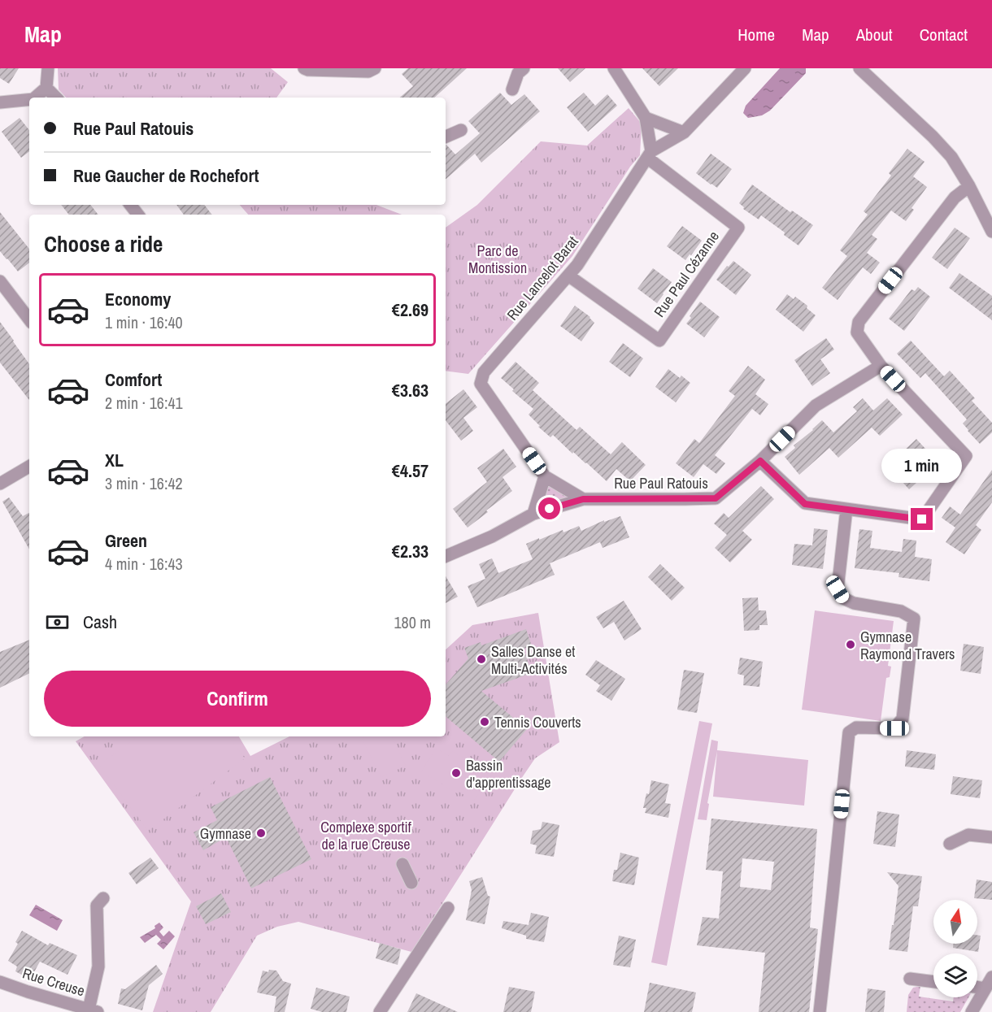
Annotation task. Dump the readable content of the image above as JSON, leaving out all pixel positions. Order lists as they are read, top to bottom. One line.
{"streets":{"street":["Rue Paul Cézanne","Rue Lancelot Barat","Rue Paul Ratouis","Rue Creuse"]},"crossings":[["Rue Paul Cézanne","Rue Lancelot Barat"],["Rue Lancelot Barat","Rue Paul Ratouis"]],"parks":["Parc de Montission","Complexe sportif de la rue Creuse"],"places":["Gymnase Raymond Travers","Salles Danse et Multi-Activités","Tennis Couverts","Bassin d'apprentissage","Gymnase"],"north":"top","page":{"header":"Map","nav":["Home","Map","About","Contact"],"banner":["Rue Paul Ratouis","Rue Gaucher de Rochefort"],"heading":"Choose a ride","list":[{"name":"Economy","note":"1 min · 16:40","value":"€2.69"},{"name":"Comfort","note":"2 min · 16:41","value":"€3.63"},{"name":"XL","note":"3 min · 16:42","value":"€4.57"},{"name":"Green","note":"4 min · 16:43","value":"€2.33"}],"bubble":"1 min","pay":["Cash","180 m"],"buttons":"Confirm"}}
